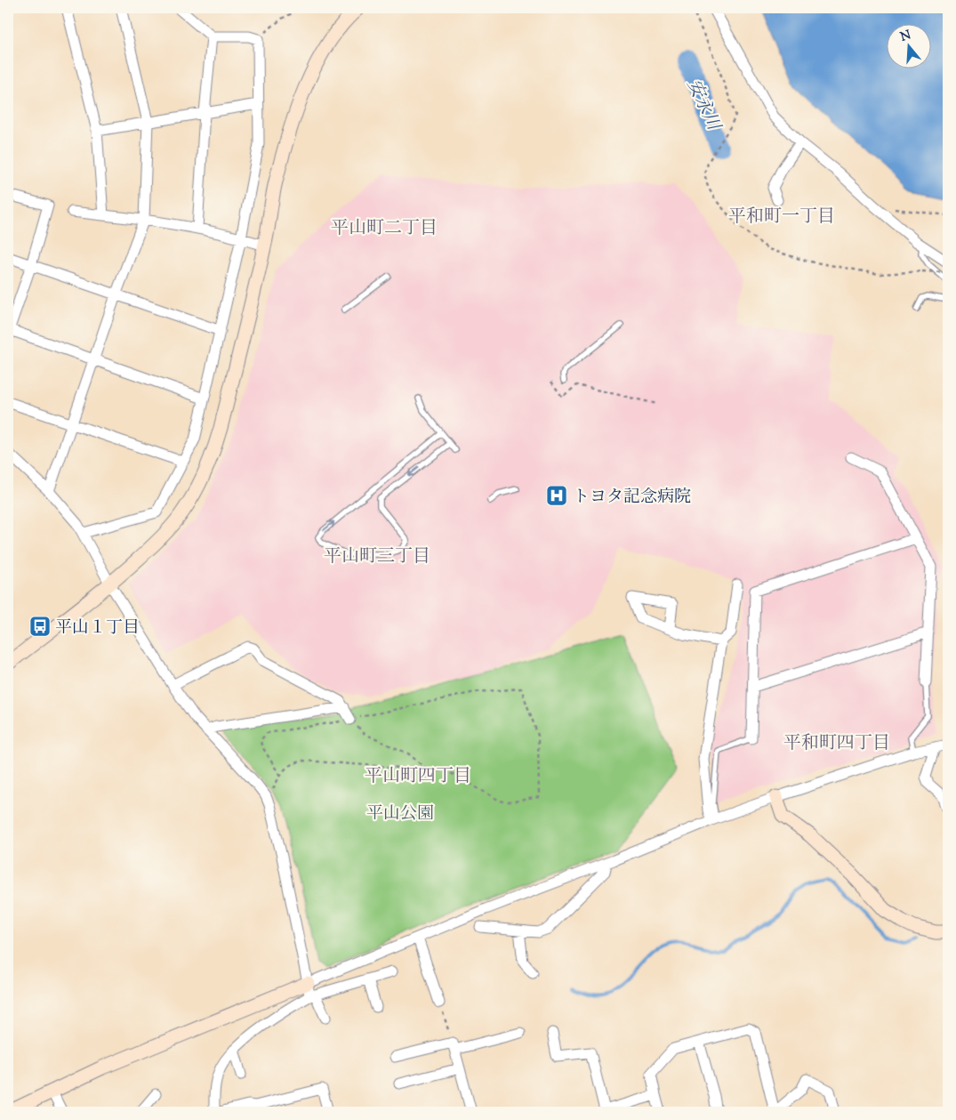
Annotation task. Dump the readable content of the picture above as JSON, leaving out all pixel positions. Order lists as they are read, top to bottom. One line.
{"districts":["平和町一丁目","平山町二丁目","平山町三丁目","平和町四丁目","平山町四丁目"],"water":["安永川"],"parks":["平山公園"],"places":{"hospital":["トヨタ記念病院"],"bus stop":["平山１丁目"]},"north":"top"}
